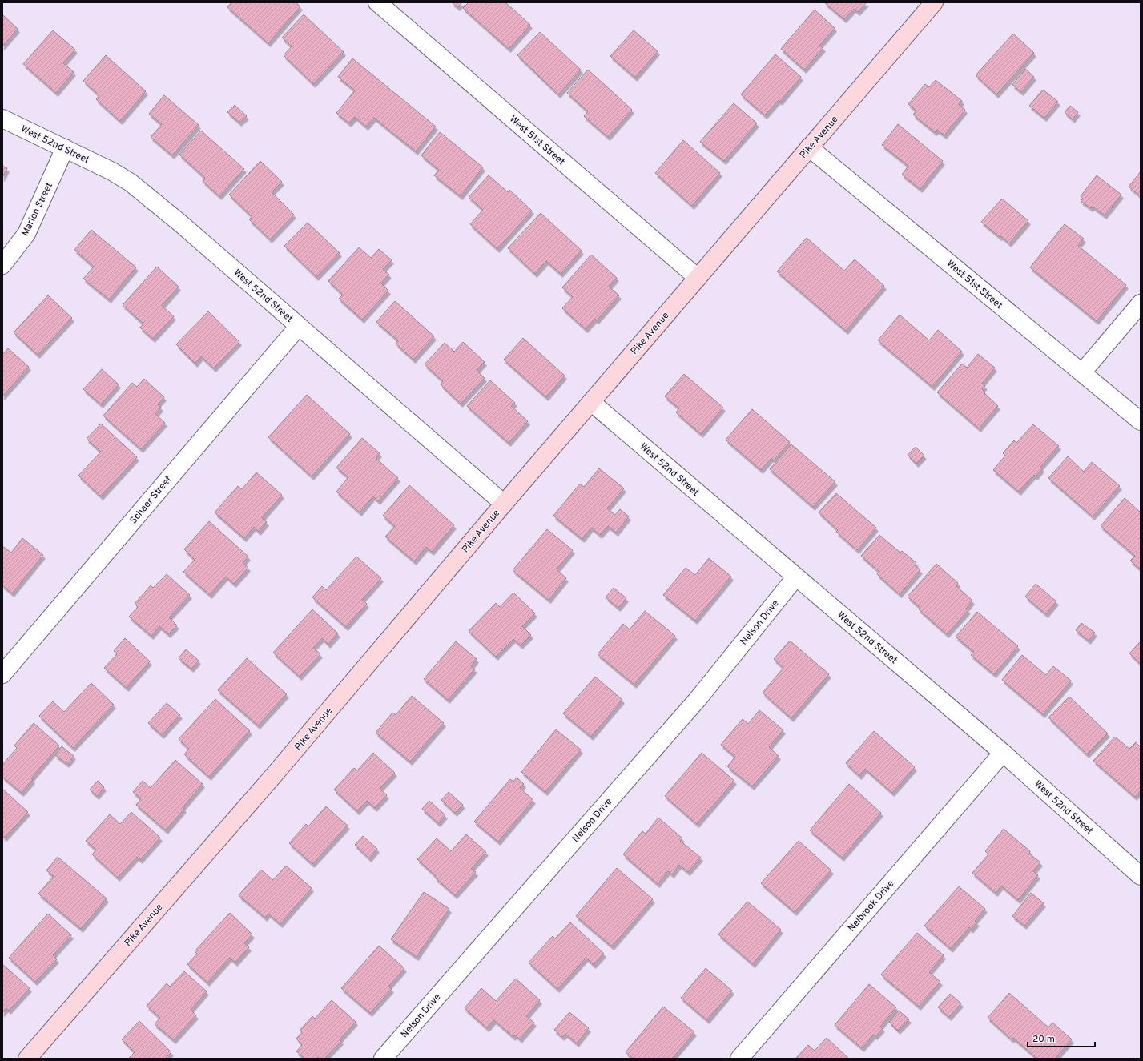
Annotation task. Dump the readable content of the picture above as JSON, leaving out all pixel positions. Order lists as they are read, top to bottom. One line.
{"streets":{"street":["Pike Avenue","West 51st Street","West 52nd Street","Marion Street","Schaer Street","Nelson Drive","Nelbrook Drive"]},"crossings":[["Pike Avenue","West 51st Street"],["Pike Avenue","West 52nd Street"],["West 52nd Street","Marion Street"],["West 52nd Street","Schaer Street"],["West 52nd Street","Nelson Drive"],["West 52nd Street","Nelbrook Drive"]],"scale_bar":"20 m"}
